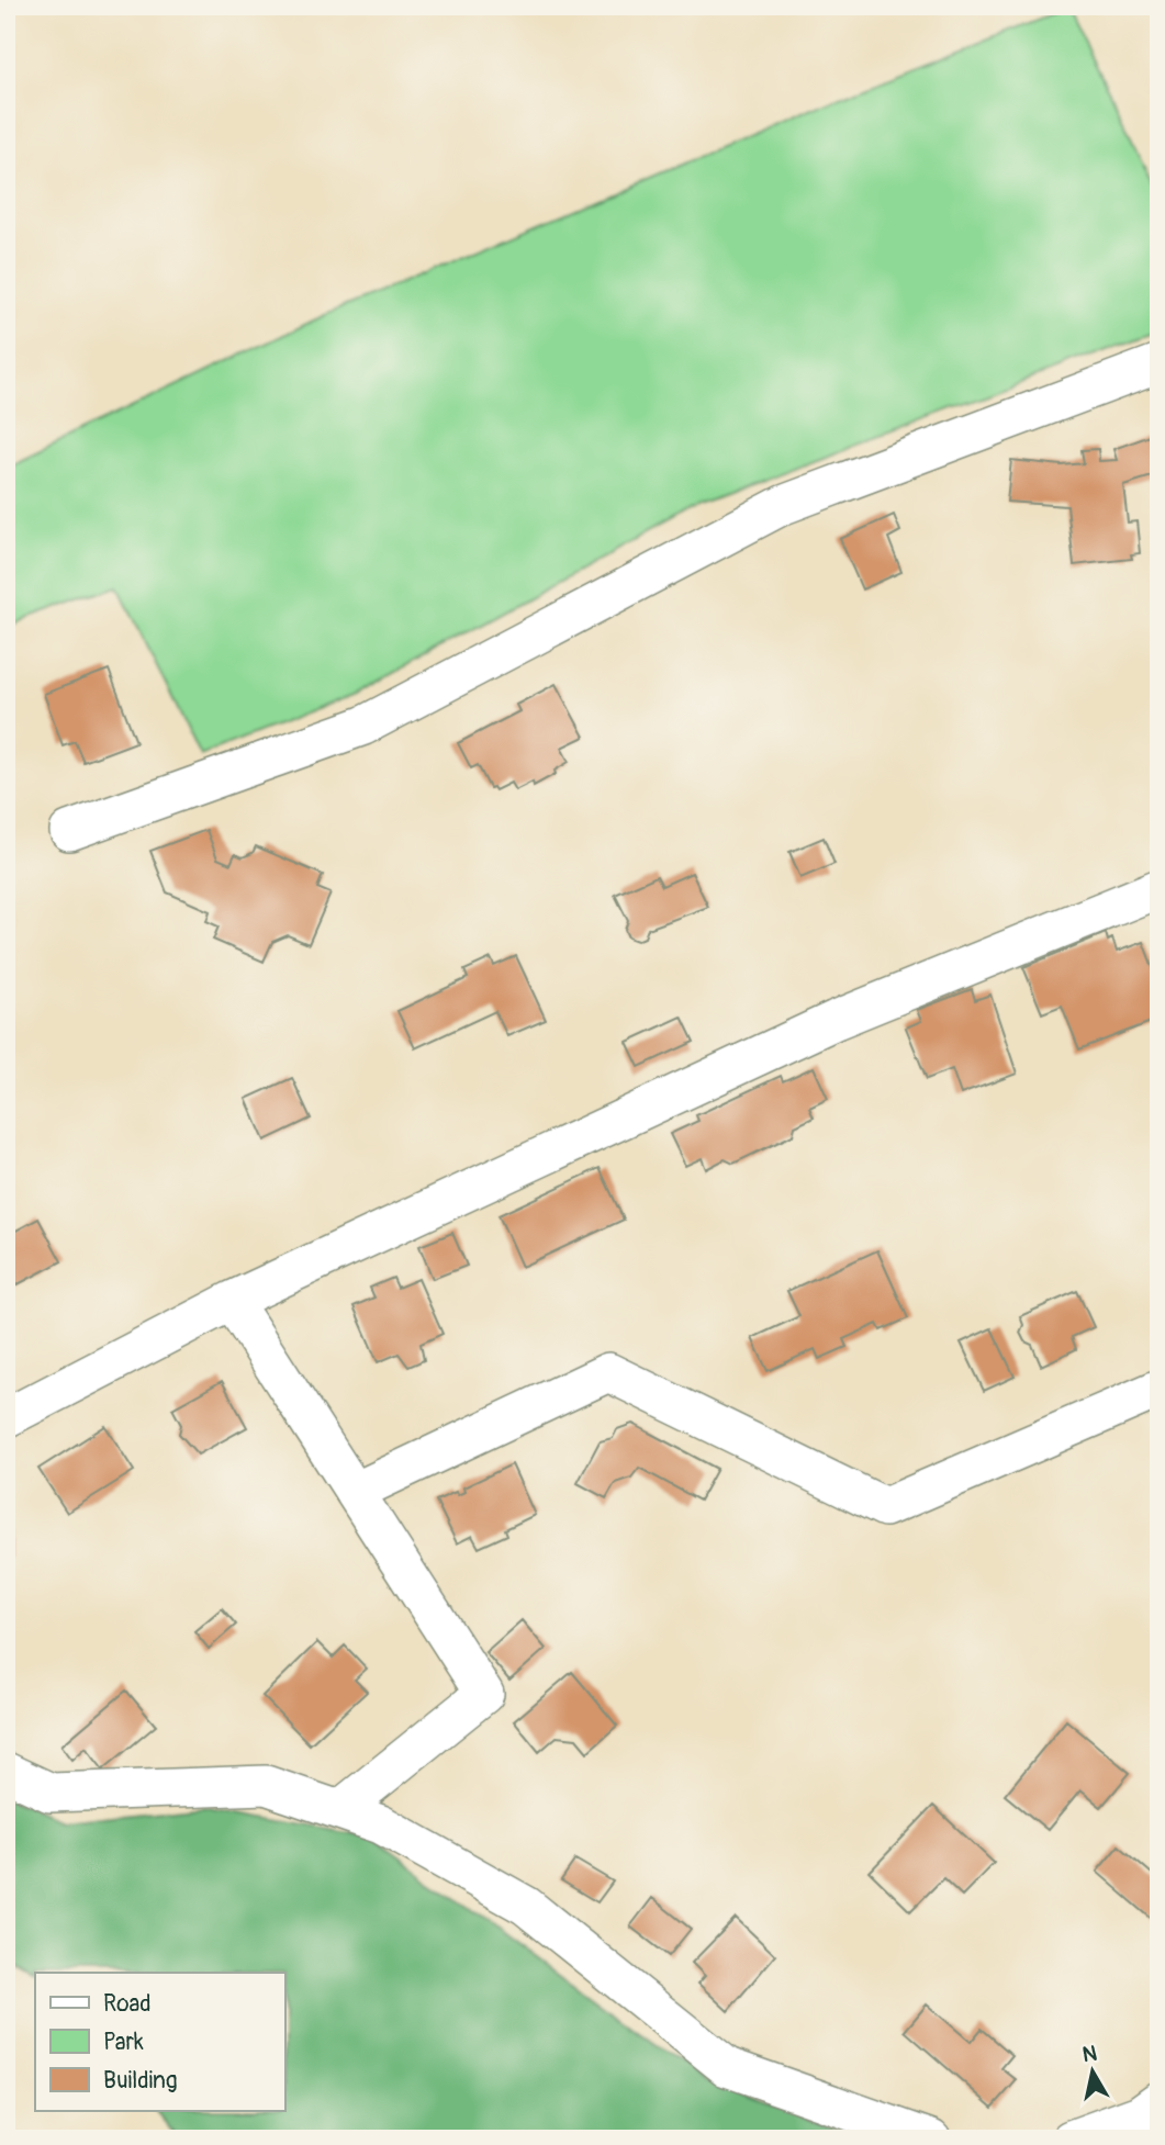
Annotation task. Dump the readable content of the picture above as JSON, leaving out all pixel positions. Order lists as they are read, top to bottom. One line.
{"legend":["Road","Park","Building"],"north":"top"}
